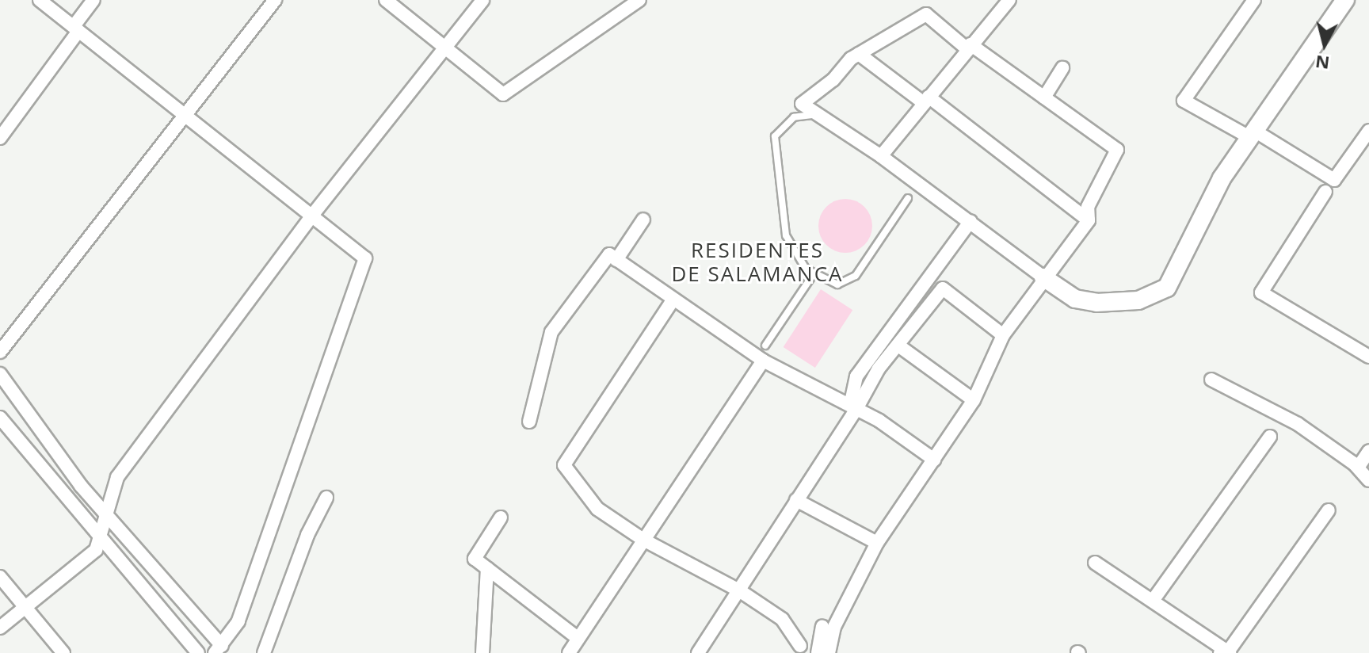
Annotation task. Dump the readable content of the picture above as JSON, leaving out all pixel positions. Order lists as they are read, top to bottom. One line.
{"districts":["RESIDENTES DE SALAMANCA"],"north":"bottom"}
